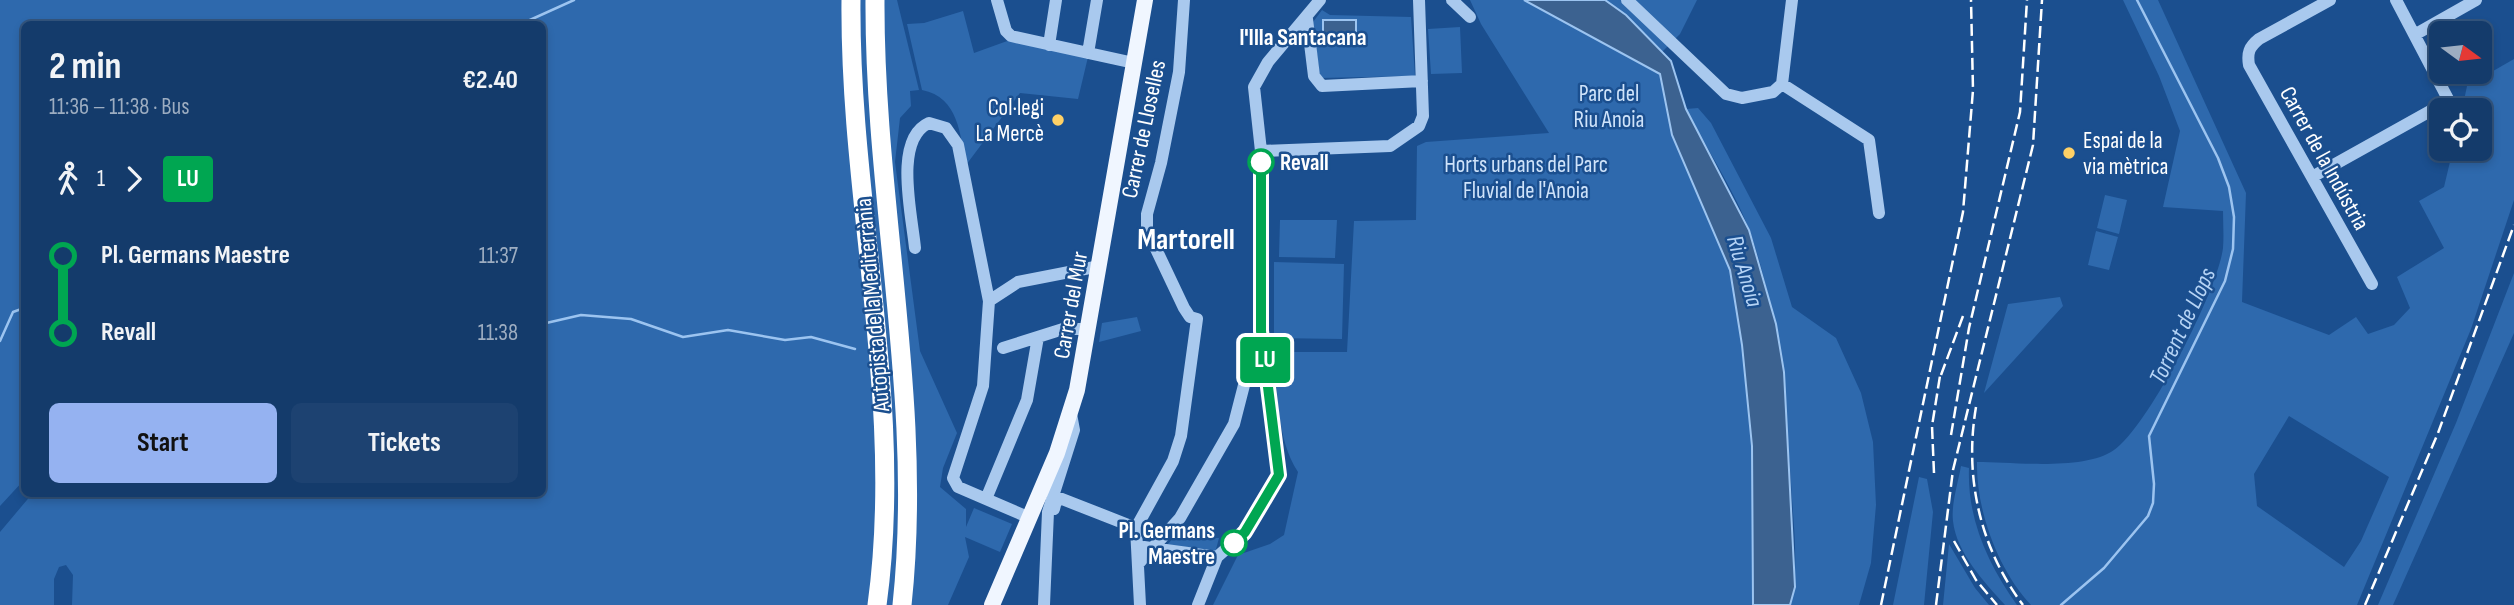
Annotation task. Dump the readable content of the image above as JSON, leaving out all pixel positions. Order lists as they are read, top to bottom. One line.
{"streets":{"highway":["Autopista de la Mediterrània"],"main road":["Carrer del Mur"],"street":["Carrer de Lloselles","Carrer de la Indústria"]},"districts":["l'Illa Santacana","Martorell"],"water":["Riu Anoia","Torrent de Llops"],"parks":["Parc del Riu Anoia","Horts urbans del Parc Fluvial de l'Anoia"],"places":["Col·legi La Mercè","Espai de la via mètrica","Revall","Pl. Germans Maestre"],"lines":["bus line LU"],"north":"right","page":{"on_map":"LU","heading":["2 min","11:36 – 11:38 · Bus","€2.40"],"legs":["1","LU"],"list":[{"name":"Pl. Germans Maestre","value":"11:37"},{"name":"Revall","value":"11:38"}],"buttons":["Start","Tickets"]}}
